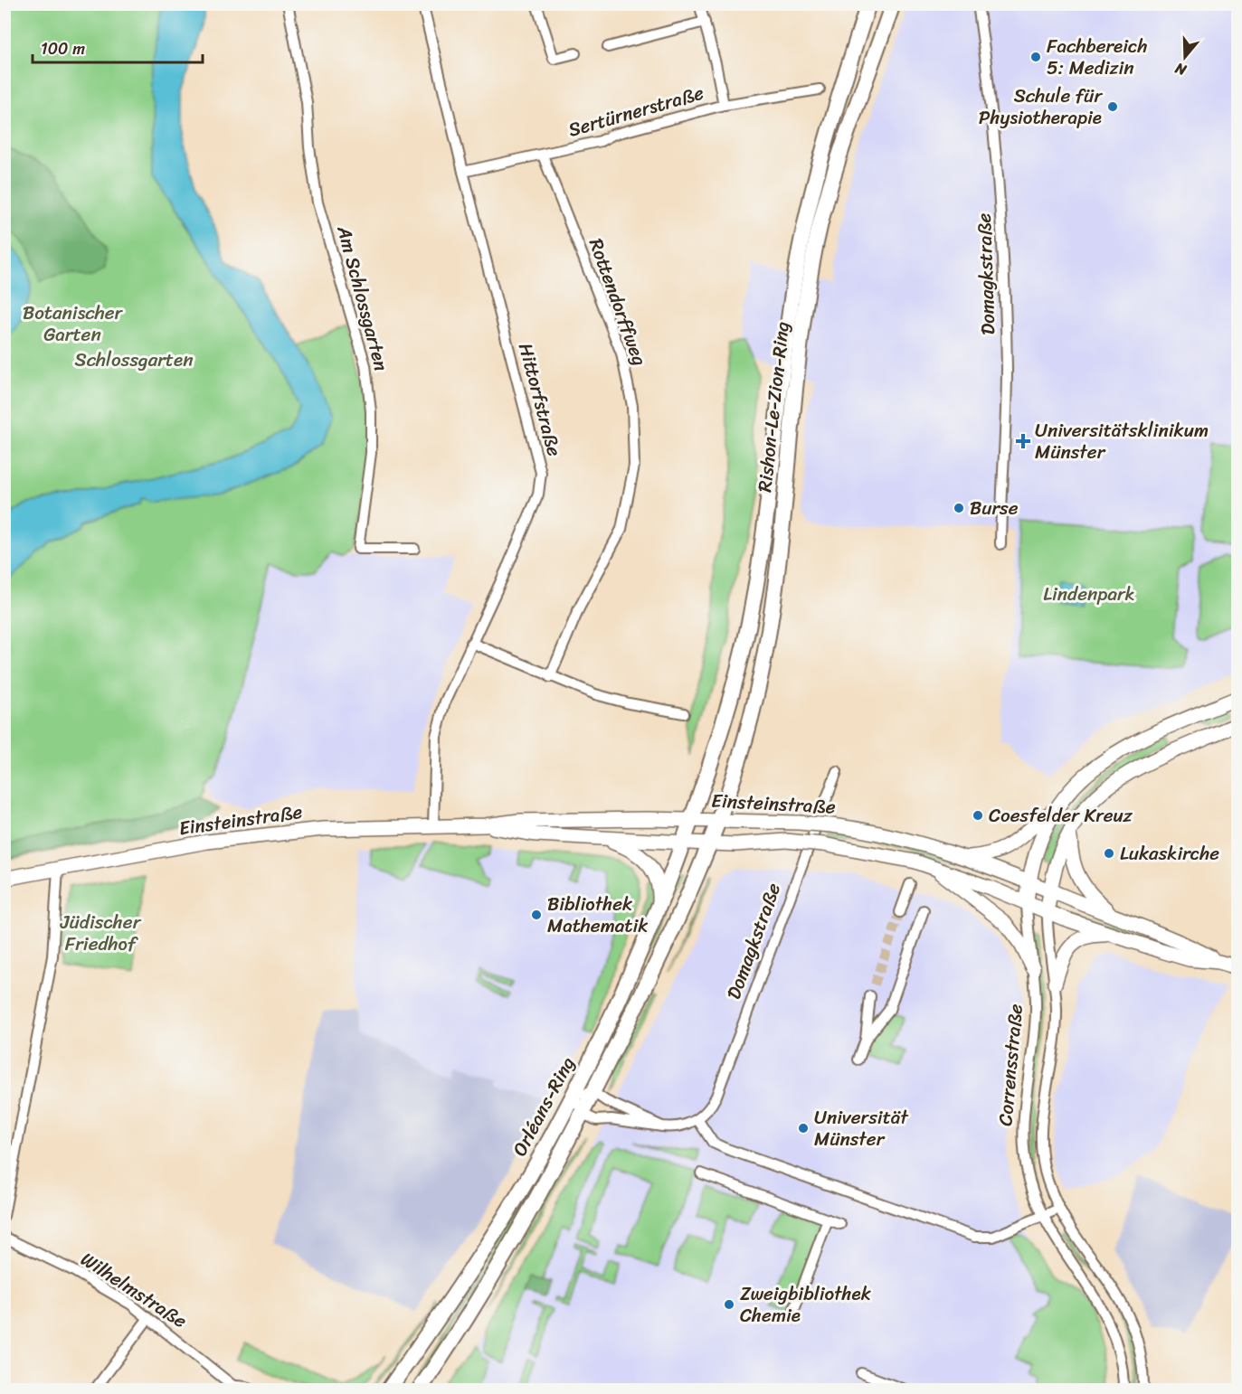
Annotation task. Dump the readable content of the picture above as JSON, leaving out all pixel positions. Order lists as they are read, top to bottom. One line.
{"streets":{"main road":["Rishon-Le-Zion-Ring","Einsteinstraße","Corrensstraße","Orléans-Ring"],"street":["Sertürnerstraße","Domagkstraße","Am Schlossgarten","Rottendorffweg","Hittorfstraße","Wilhelmstraße"]},"crossings":[["Sertürnerstraße","Rottendorffweg"],["Sertürnerstraße","Hittorfstraße"],["Hittorfstraße","Einsteinstraße"],["Rishon-Le-Zion-Ring","Einsteinstraße"],["Rishon-Le-Zion-Ring","Orléans-Ring"],["Einsteinstraße","Corrensstraße"],["Einsteinstraße","Orléans-Ring"]],"parks":["Botanischer Garten","Schlossgarten","Lindenpark","Jüdischer Friedhof"],"places":{"other":["Fachbereich 5: Medizin","Schule für Physiotherapie","Burse","Coesfelder Kreuz","Lukaskirche","Bibliothek Mathematik","Universität Münster","Zweigbibliothek Chemie"],"health":["Universitätsklinikum Münster"]},"scale_bar":"100 m","north":"bottom"}
